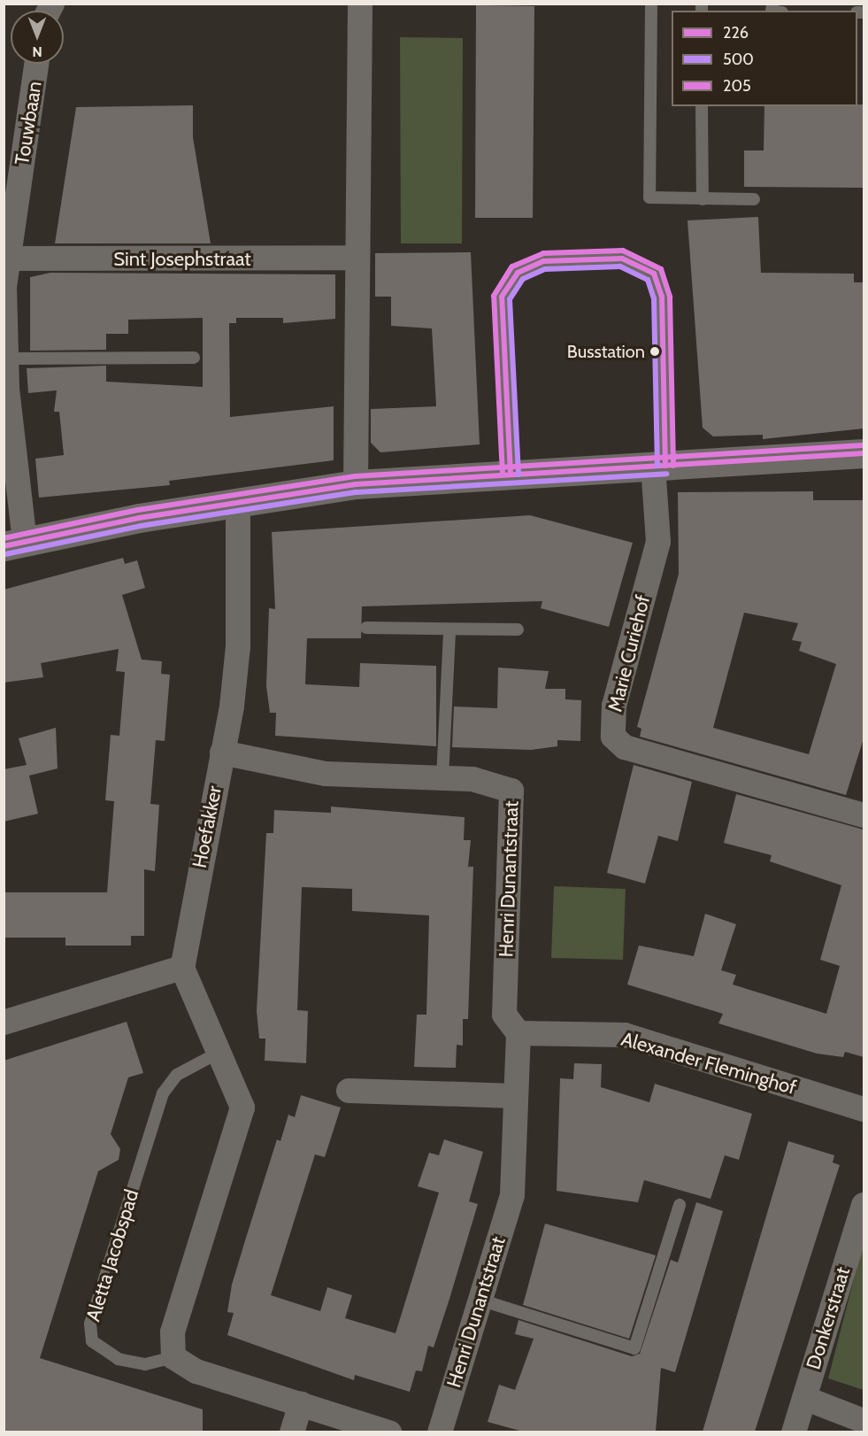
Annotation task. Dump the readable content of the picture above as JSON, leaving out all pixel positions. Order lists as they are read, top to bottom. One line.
{"streets":{"street":["Touwbaan","Sint Josephstraat","Marie Curiehof","Hoefakker","Henri Dunantstraat","Alexander Fleminghof","Donkerstraat"],"lane":["Aletta Jacobspad"]},"crossings":[["Touwbaan","Sint Josephstraat"],["Hoefakker","Henri Dunantstraat"],["Henri Dunantstraat","Alexander Fleminghof"]],"places":["Busstation"],"lines":["transit line 205","transit line 226","transit line 500"],"legend":["226","500","205"],"north":"bottom"}
